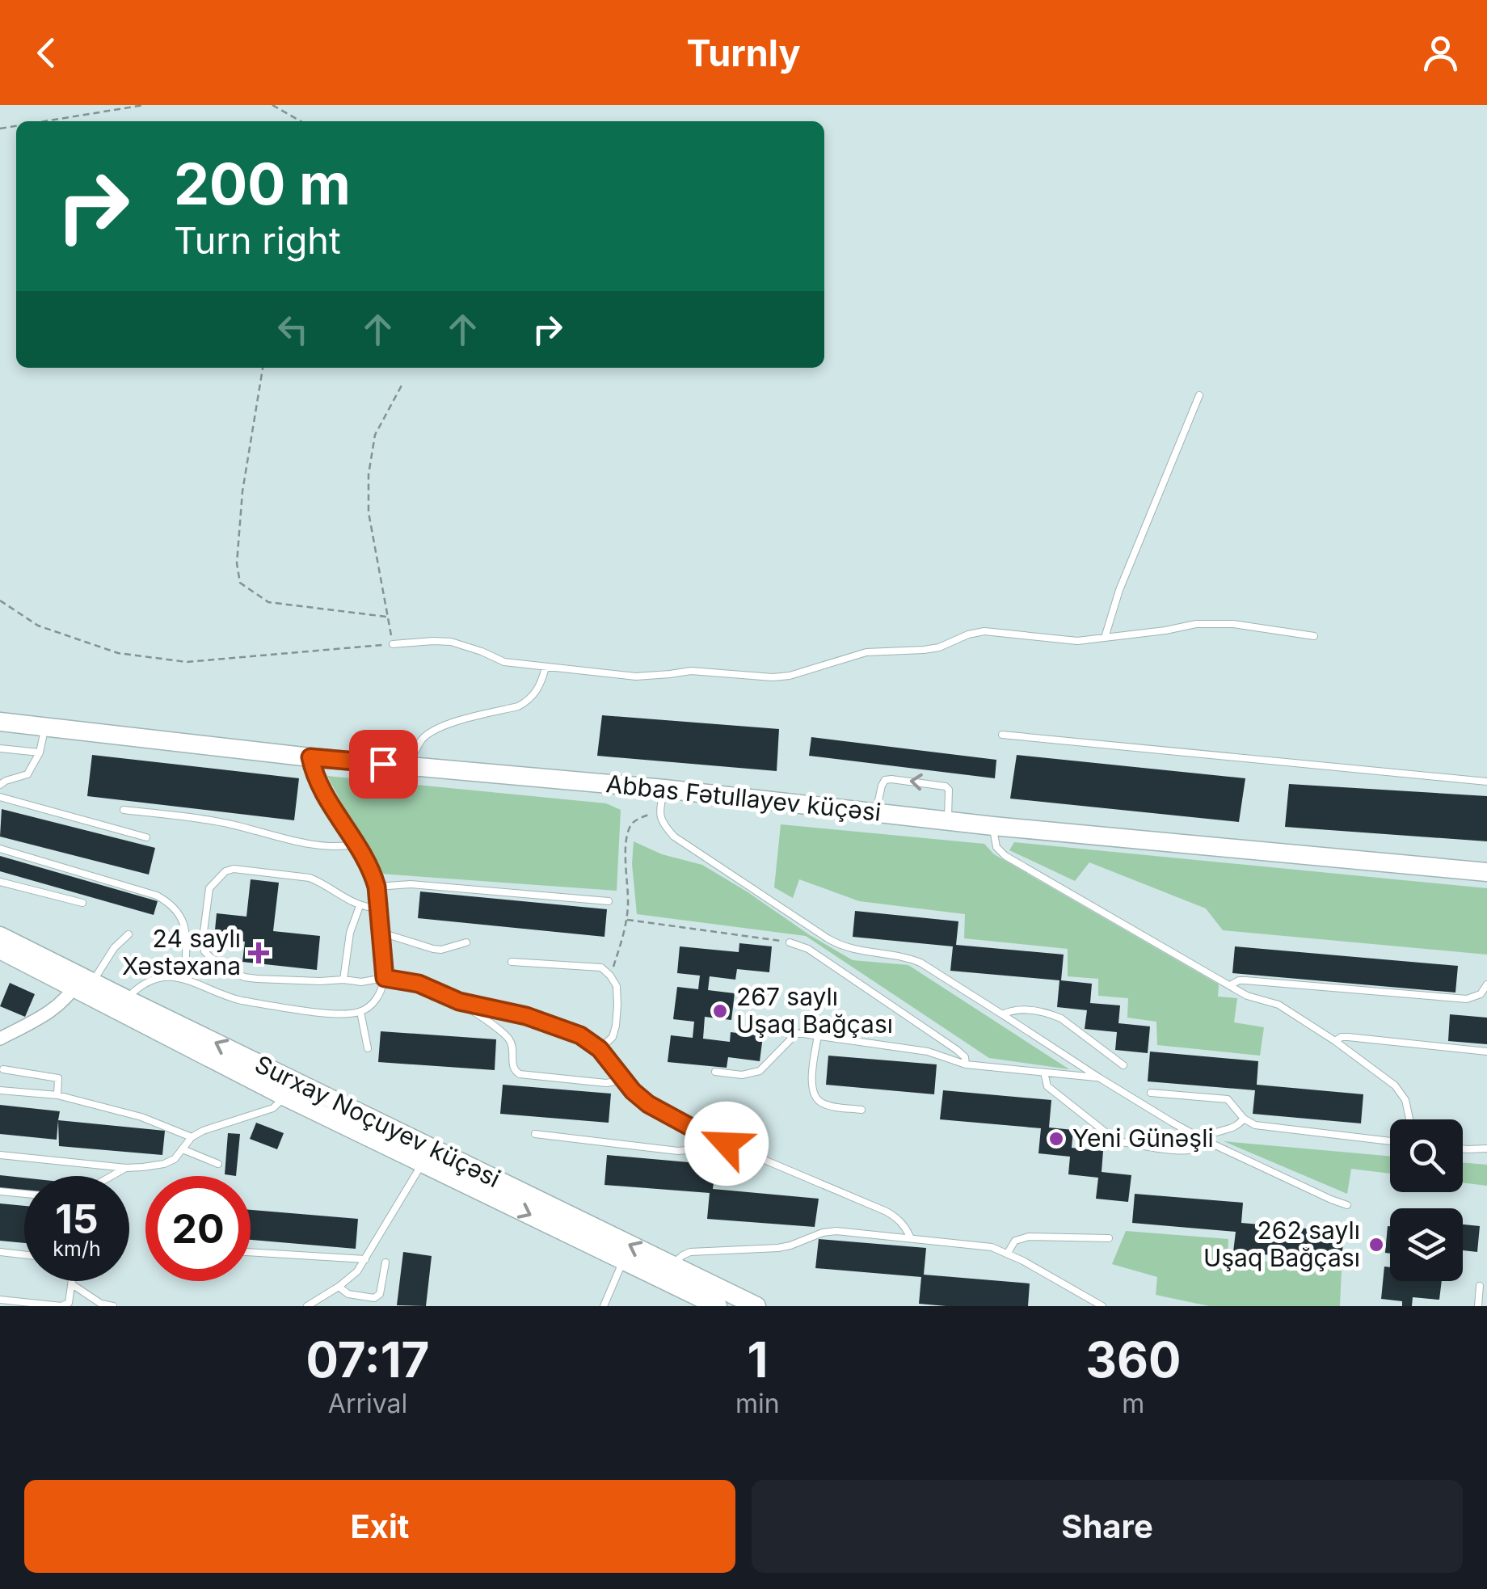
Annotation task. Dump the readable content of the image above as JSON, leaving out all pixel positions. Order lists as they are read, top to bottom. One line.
{"streets":{"street":["Abbas Fətullayev küçəsi","Surxay Noçuyev küçəsi"]},"places":{"health":["24 saylı Xəstəxana"],"other":["267 saylı Uşaq Bağçası","Yeni Günəşli","262 saylı Uşaq Bağçası"]},"page":{"header":"Turnly","turn":["200 m","Turn right"],"speed":"15 km/h","limit":"20","eta":["07:17","Arrival","1","min","360","m"],"buttons":["Exit","Share"]}}
